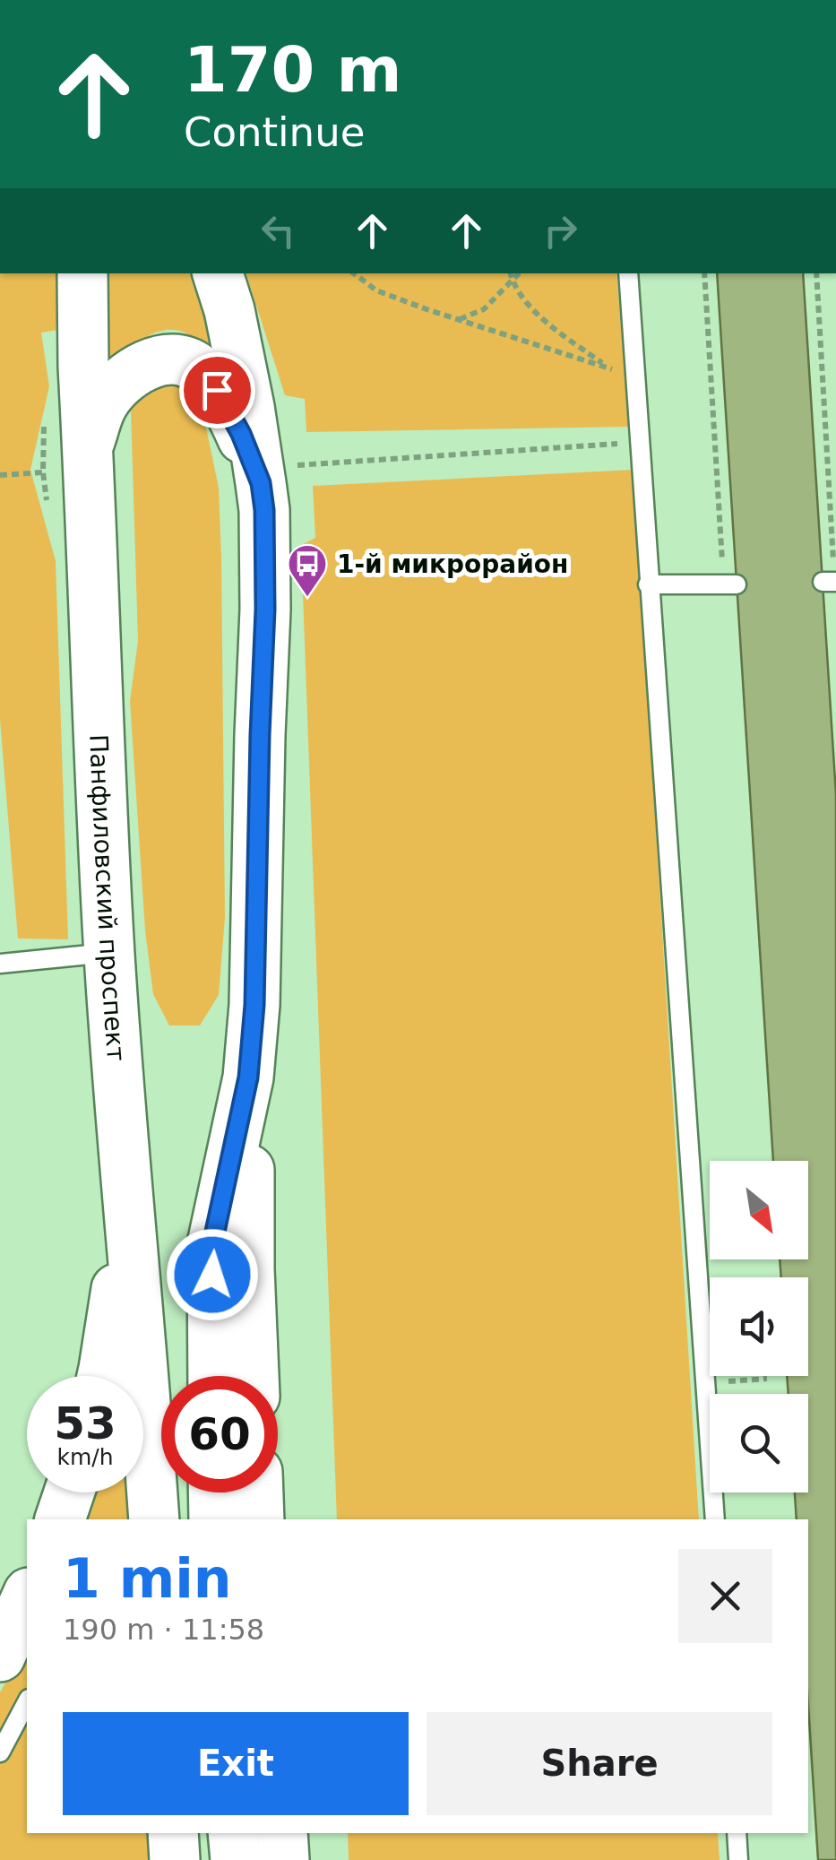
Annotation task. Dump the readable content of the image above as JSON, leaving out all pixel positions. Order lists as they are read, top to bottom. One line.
{"streets":{"main road":["Панфиловский проспект"]},"places":{"bus stop":["1-й микрорайон"]},"north":"bottom right","page":{"turn":["170 m","Continue"],"speed":"53 km/h","limit":"60","heading":["1 min","190 m · 11:58"],"buttons":["Exit","Share"]}}
